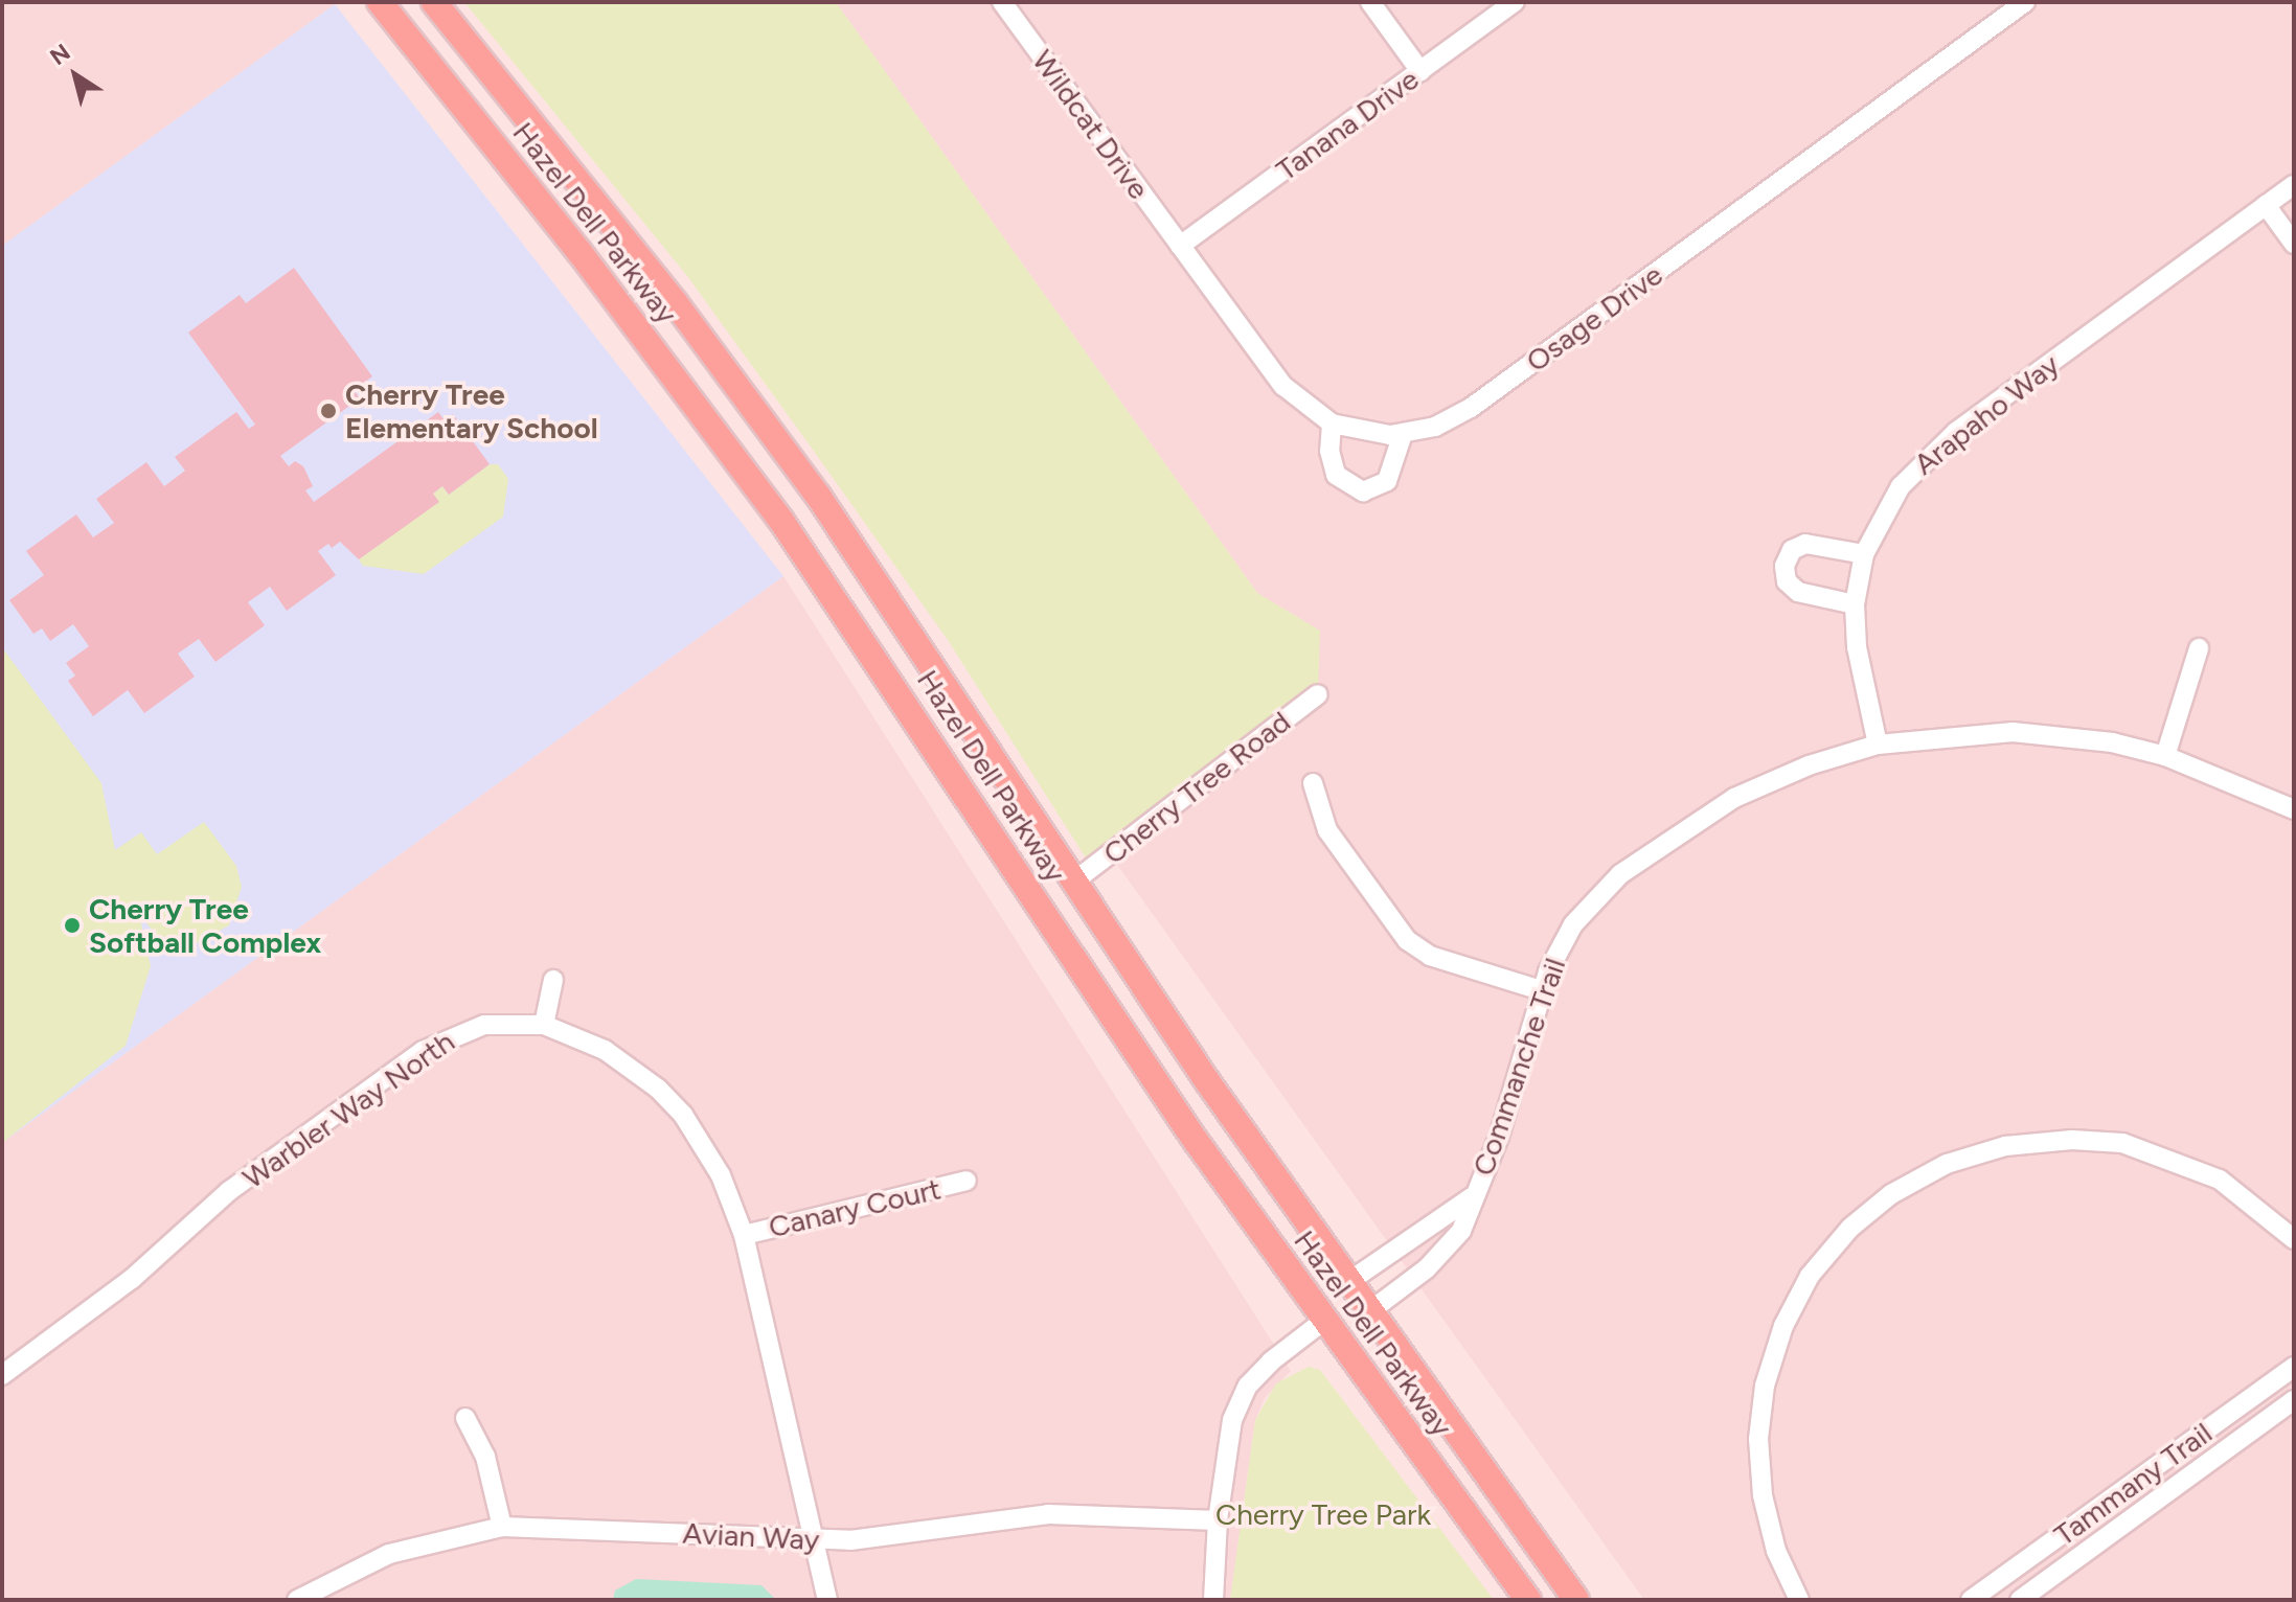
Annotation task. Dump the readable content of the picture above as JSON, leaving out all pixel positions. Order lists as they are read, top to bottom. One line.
{"streets":{"main road":["Hazel Dell Parkway"],"street":["Wildcat Drive","Tanana Drive","Osage Drive","Arapaho Way","Cherry Tree Road","Commanche Trail","Warbler Way North","Canary Court","Tammany Trail","Avian Way"]},"crossings":[["Wildcat Drive","Tanana Drive"],["Wildcat Drive","Osage Drive"],["Tanana Drive","Osage Drive"],["Hazel Dell Parkway","Cherry Tree Road"],["Hazel Dell Parkway","Commanche Trail"],["Arapaho Way","Commanche Trail"],["Warbler Way North","Canary Court"],["Warbler Way North","Avian Way"]],"parks":["Cherry Tree Park"],"places":["Cherry Tree Elementary School","Cherry Tree Softball Complex"],"north":"top left"}
